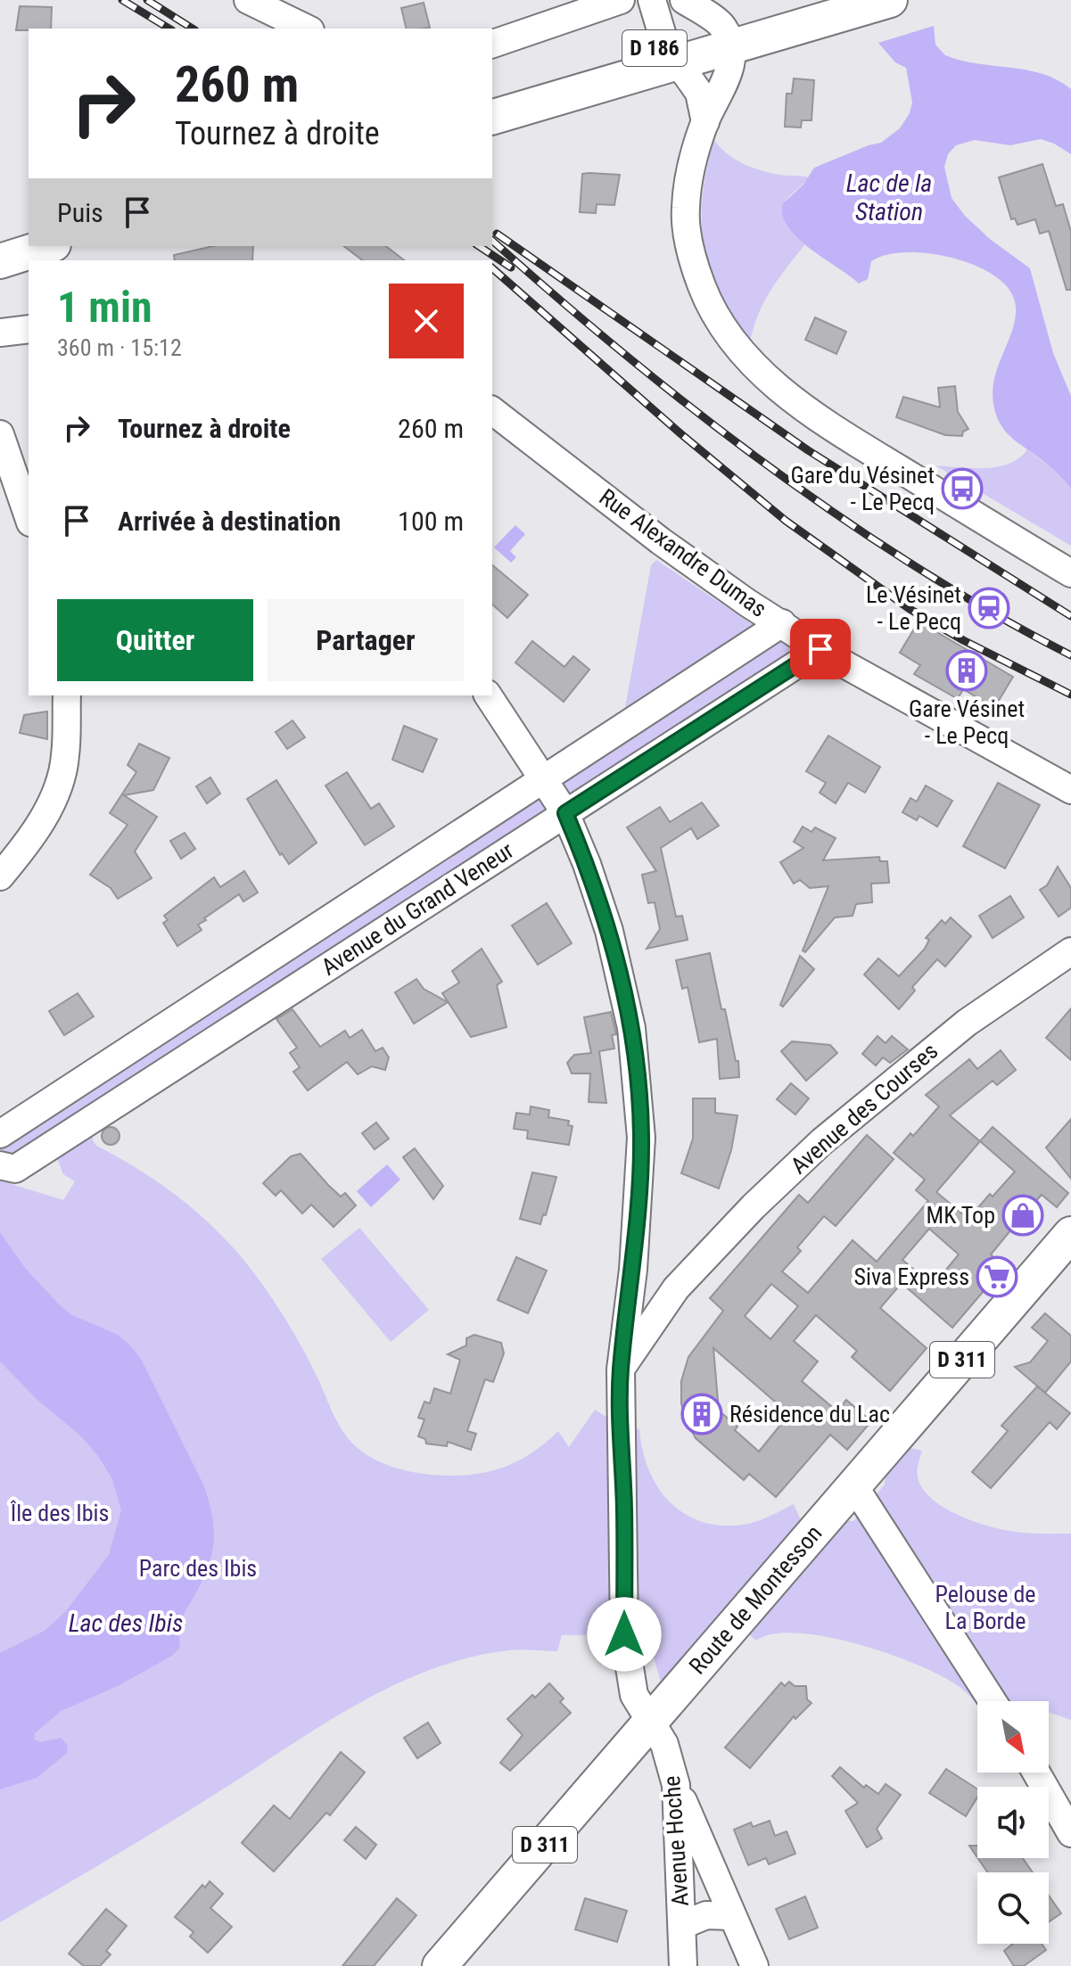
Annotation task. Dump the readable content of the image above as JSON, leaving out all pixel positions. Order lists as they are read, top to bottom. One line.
{"streets":{"main road":["D 186","D 311","Route de Montesson"],"street":["Rue Alexandre Dumas","Avenue du Grand Veneur","Avenue des Courses","Avenue Hoche"]},"crossings":[["Rue Alexandre Dumas","Avenue du Grand Veneur"],["Avenue du Grand Veneur","Avenue Hoche"],["Avenue des Courses","Avenue Hoche"],["Route de Montesson","Avenue Hoche"]],"water":["Lac de la Station","Lac des Ibis"],"parks":["Île des Ibis","Parc des Ibis","Pelouse de La Borde"],"places":{"bus stop":["Gare du Vésinet - Le Pecq"],"station":["Le Vésinet - Le Pecq"],"building":["Gare Vésinet - Le Pecq","Résidence du Lac"],"shop":["MK Top"],"supermarket":["Siva Express"]},"north":"bottom right","page":{"turn":["260 m","Tournez à droite"],"then":"Puis","heading":["1 min","360 m · 15:12"],"list":[{"name":"Tournez à droite","value":"260 m"},{"name":"Arrivée à destination","value":"100 m"}],"buttons":["Quitter","Partager"]}}
